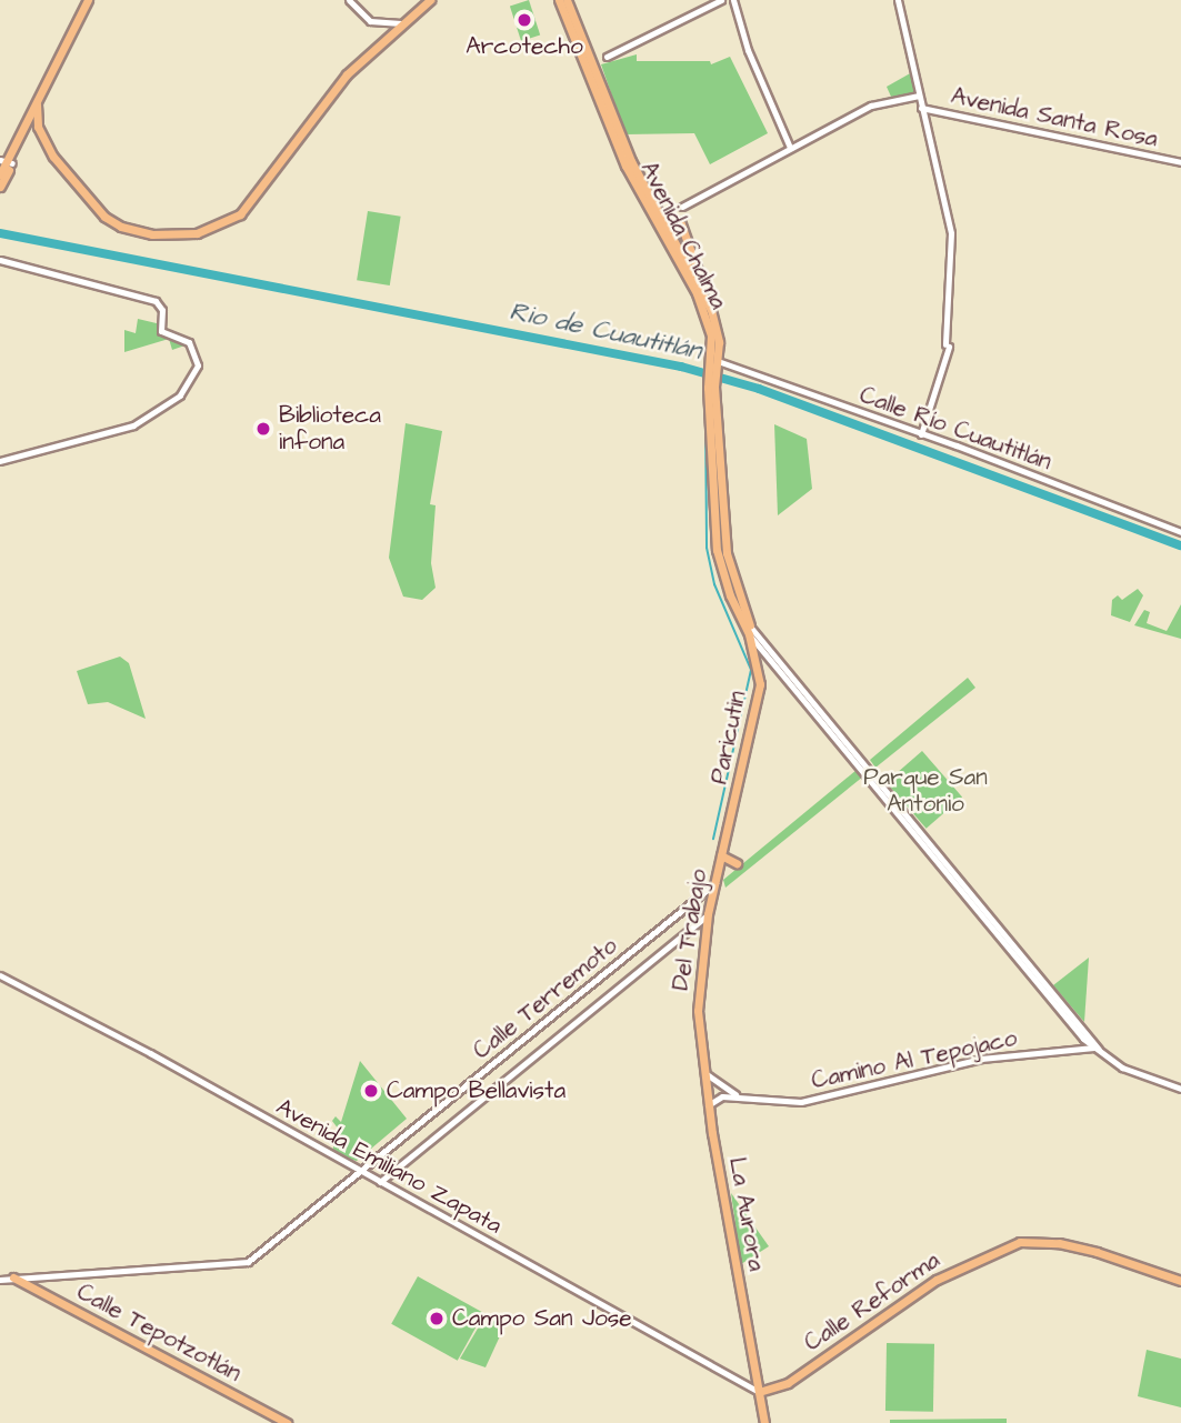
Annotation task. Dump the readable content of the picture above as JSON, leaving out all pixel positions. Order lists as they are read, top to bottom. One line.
{"streets":{"main road":["Avenida Chalma","Paricutin","Del Trabajo","La Aurora","Calle Reforma","Calle Tepotzotlán"],"street":["Avenida Santa Rosa","Calle Río Cuautitlán","Calle Terremoto","Camino Al Tepojaco","Avenida Emiliano Zapata"]},"crossings":[["Avenida Chalma","Calle Río Cuautitlán"],["Avenida Chalma","Paricutin"],["Paricutin","Del Trabajo"],["Del Trabajo","Calle Terremoto"],["Del Trabajo","La Aurora"],["Calle Terremoto","Avenida Emiliano Zapata"],["Calle Terremoto","Calle Tepotzotlán"],["Camino Al Tepojaco","La Aurora"],["Avenida Emiliano Zapata","La Aurora"],["Avenida Emiliano Zapata","Calle Reforma"],["La Aurora","Calle Reforma"]],"water":["Rio de Cuautitlán"],"parks":["Parque San Antonio"],"places":["Arcotecho","Biblioteca infona","Campo Bellavista","Campo San Jose"]}
